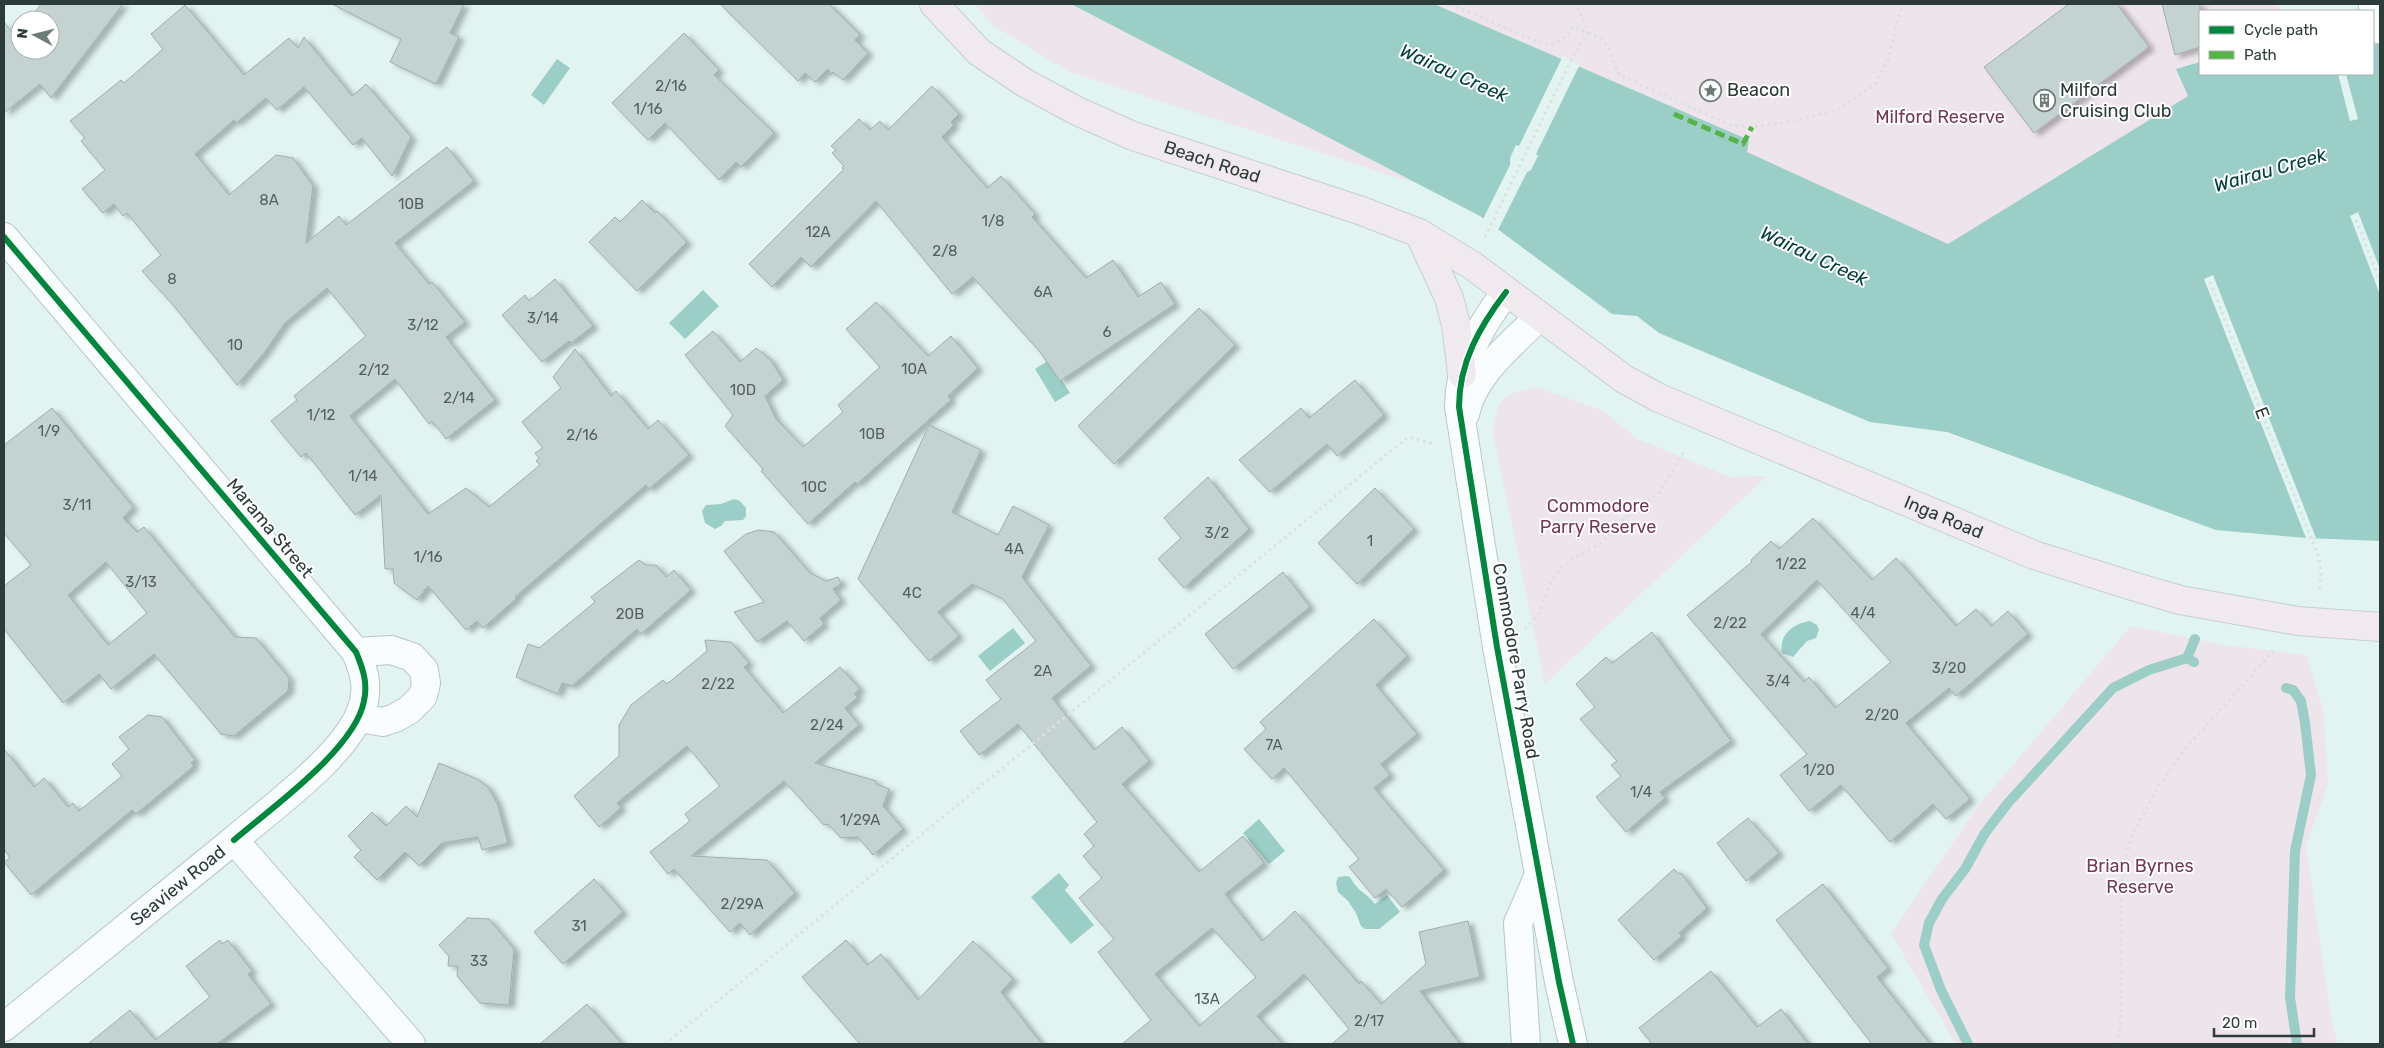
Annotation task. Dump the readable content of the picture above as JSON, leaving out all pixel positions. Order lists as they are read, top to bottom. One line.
{"streets":{"main road":["Beach Road","Inga Road"],"street":["Marama Street","Commodore Parry Road","Seaview Road"],"path":["E"]},"crossings":[["Beach Road","Inga Road"],["Beach Road","Commodore Parry Road"],["E","Inga Road"],["Inga Road","Commodore Parry Road"],["Marama Street","Seaview Road"]],"water":["Wairau Creek"],"parks":["Milford Reserve","Commodore Parry Reserve","Brian Byrnes Reserve"],"places":{"place":["Beacon"],"building":["Milford Cruising Club"]},"house_numbers":["2/16","1/16","8A","10B","1/8","12A","2/8","8","6A","3/14","3/12","6","10","10A","2/12","10D","2/14","1/12","1/9","10B","2/16","1/14","10C","3/11","3/2","1","4A","1/16","1/22","3/13","4C","4/4","20B","2/22","3/20","2A","3/4","2/22","2/20","2/24","7A","1/20","1/4","1/29A","2/29A","31","33","13A","2/17"],"legend":["Cycle path","Path"],"scale_bar":"20 m","north":"left"}
